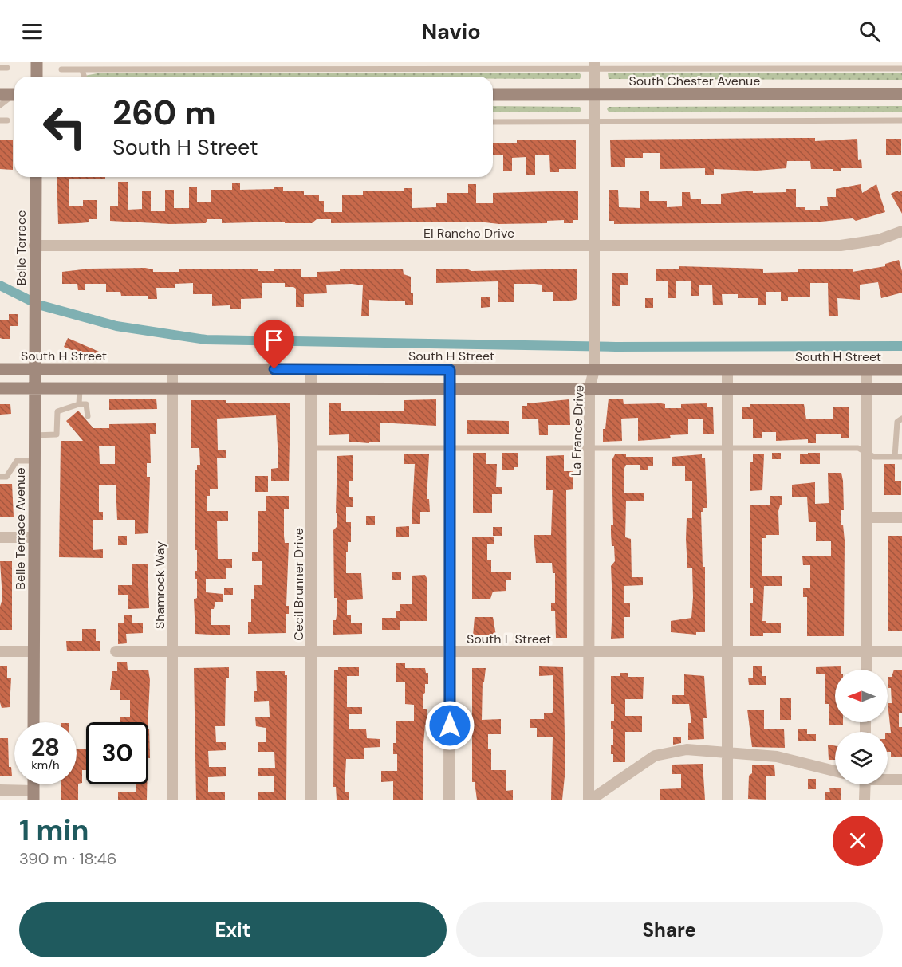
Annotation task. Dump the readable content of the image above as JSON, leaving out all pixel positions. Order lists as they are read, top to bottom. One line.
{"streets":{"street":["South Chester Avenue","El Rancho Drive","Belle Terrace","South H Street","La France Drive","Belle Terrace Avenue","Cecil Brunner Drive","Shamrock Way","South F Street"]},"crossings":[["South Chester Avenue","La France Drive"],["El Rancho Drive","Belle Terrace"],["El Rancho Drive","La France Drive"],["Belle Terrace","Belle Terrace Avenue"],["South H Street","La France Drive"],["South H Street","Belle Terrace Avenue"],["South H Street","Cecil Brunner Drive"],["South H Street","Shamrock Way"],["La France Drive","South F Street"],["Cecil Brunner Drive","South F Street"],["Shamrock Way","South F Street"]],"north":"left","page":{"header":"Navio","turn":["260 m","South H Street"],"speed":"28 km/h","limit":"30","heading":["1 min","390 m · 18:46"],"buttons":["Exit","Share"]}}
